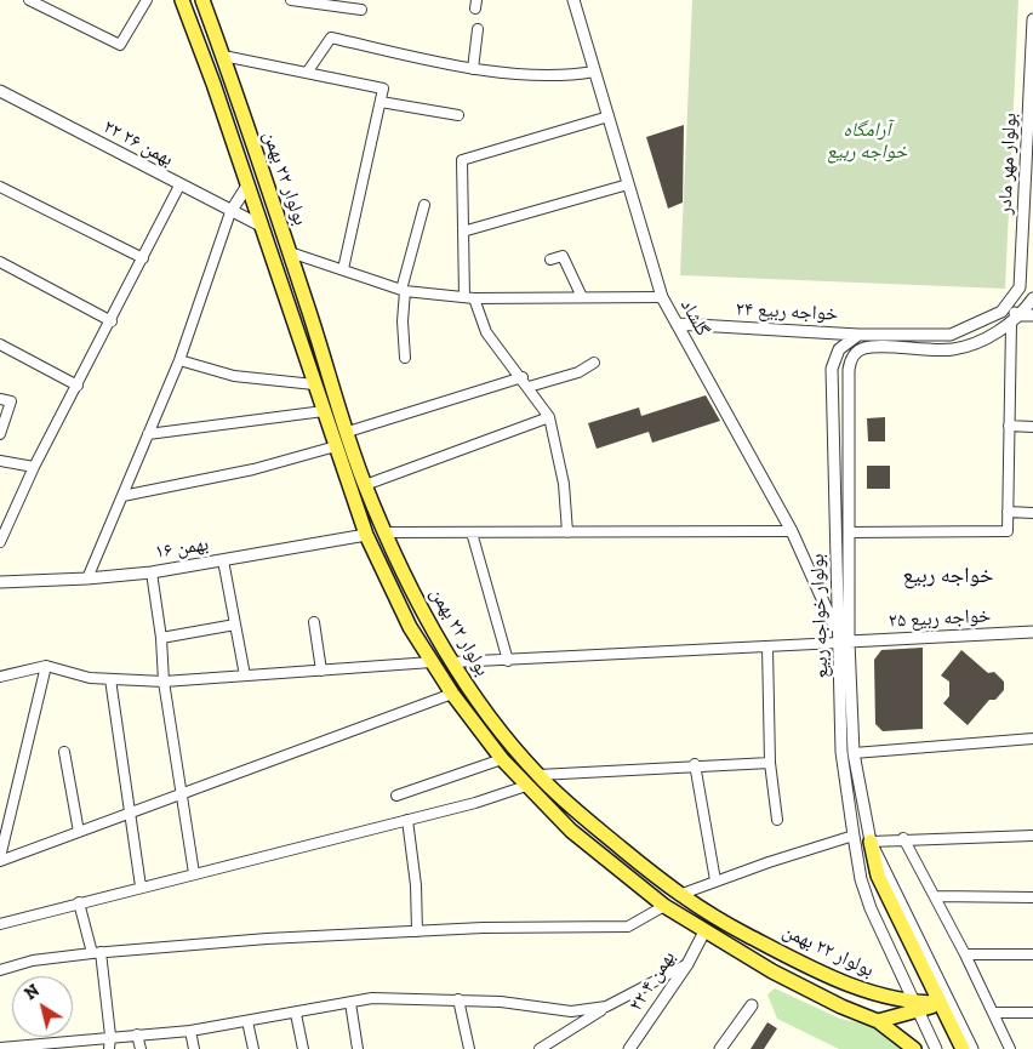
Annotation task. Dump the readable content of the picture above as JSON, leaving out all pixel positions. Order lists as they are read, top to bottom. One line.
{"streets":{"main road":["بولوار ۲۲ بهمن"],"street":["۲۲ بهمن ۲۶","بولوار مهر مادر","خواجه ربیع ۲۴","گلشاد","بهمن ۱۶","بولوار خواجه ربیع","خواجه ربیع ۲۵","۲۲ بهمن ۴"]},"crossings":[["۲۲ بهمن ۲۶","بولوار ۲۲ بهمن"],["بولوار ۲۲ بهمن","بهمن ۱۶"],["بولوار ۲۲ بهمن","بولوار خواجه ربیع"],["بولوار ۲۲ بهمن","۲۲ بهمن ۴"],["خواجه ربیع ۲۴","گلشاد"],["خواجه ربیع ۲۴","بولوار خواجه ربیع"],["گلشاد","بولوار خواجه ربیع"],["گلشاد","خواجه ربیع ۲۵"],["بولوار خواجه ربیع","خواجه ربیع ۲۵"]],"districts":["خواجه ربیع"],"parks":["آرامگاه خواجه ربیع"],"north":"top left"}
